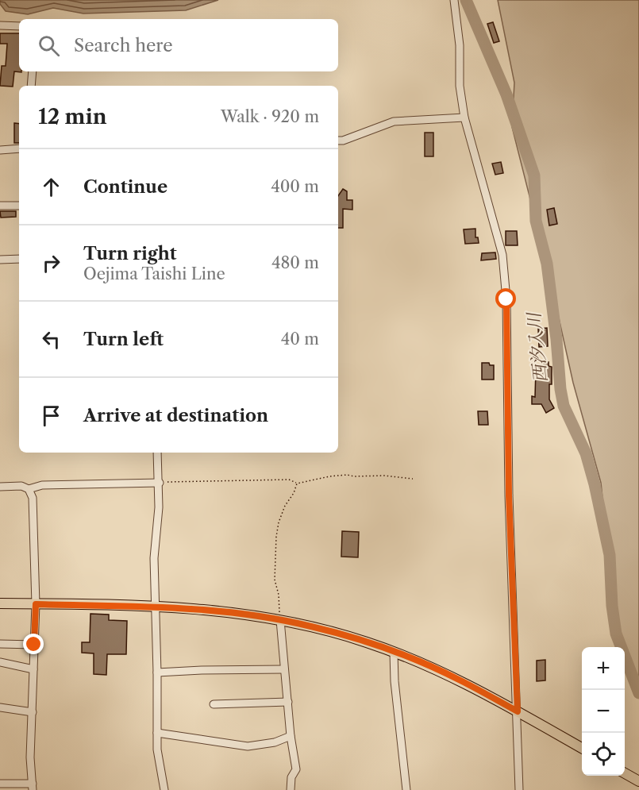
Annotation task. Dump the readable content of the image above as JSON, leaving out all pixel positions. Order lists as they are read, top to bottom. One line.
{"water":["西汐入川"],"page":{"search":"Search here","heading":["12 min","Walk · 920 m"],"list":[["Continue","400 m"],["Turn right","Oejima Taishi Line","480 m"],["Turn left","40 m"],"Arrive at destination"],"map_buttons":["+","−"]}}
